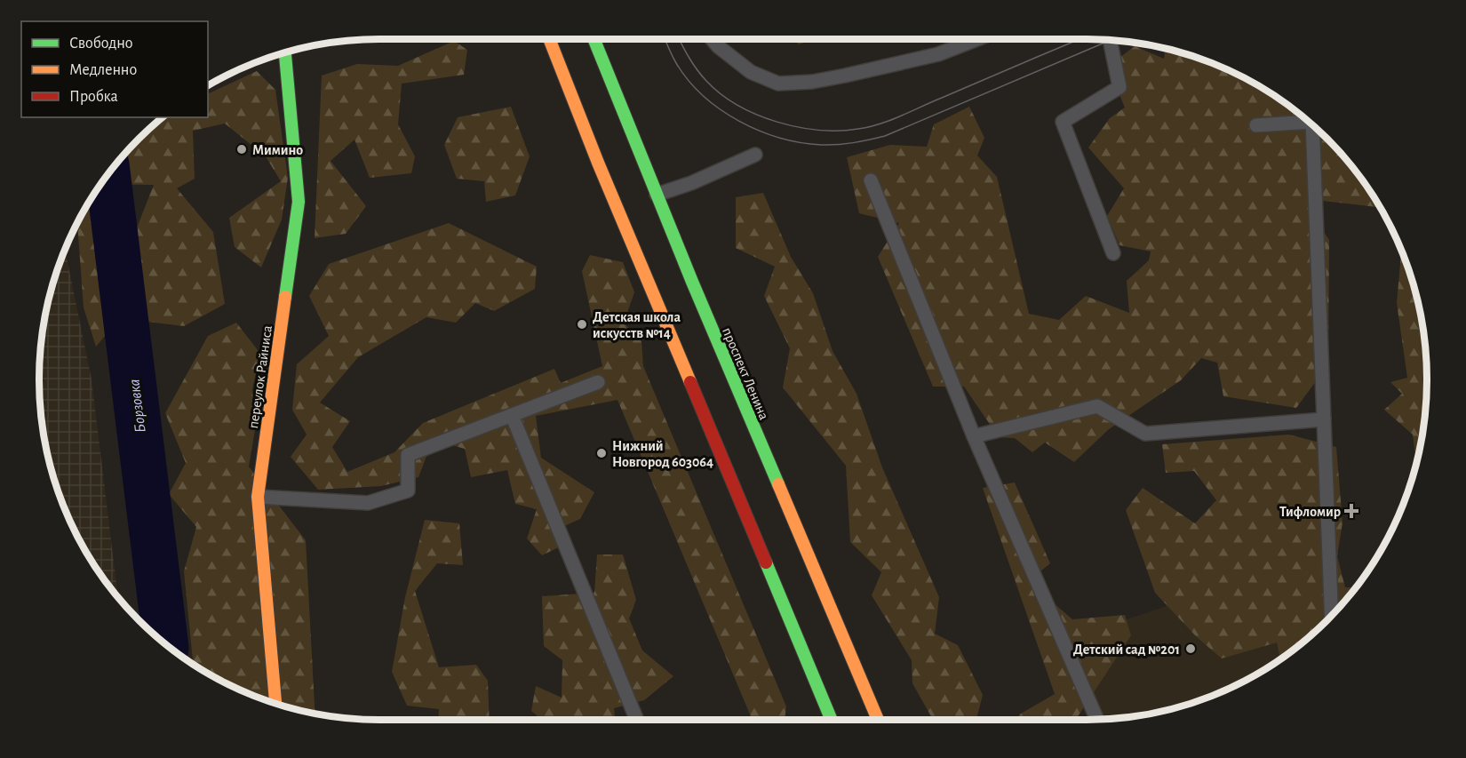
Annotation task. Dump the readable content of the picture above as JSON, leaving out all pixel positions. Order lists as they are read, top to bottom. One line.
{"streets":{"main road":["проспект Ленина","переулок Райниса"]},"water":["Борзовка"],"places":{"other":["Мимино","Детская школа искусств №14","Нижний Новгород 603064","Детский сад №201"],"health":["Тифломир"]},"legend":["Свободно","Медленно","Пробка"]}
